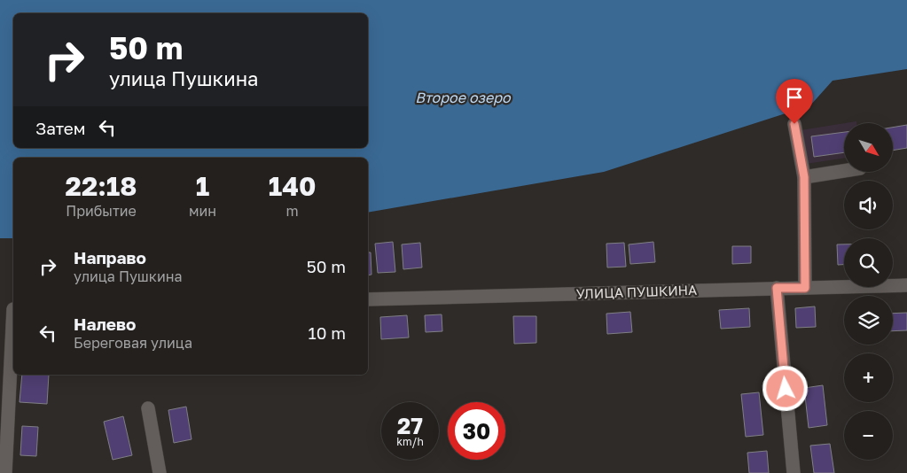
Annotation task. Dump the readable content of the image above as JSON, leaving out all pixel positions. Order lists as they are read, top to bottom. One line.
{"streets":{"street":["УЛИЦА ПУШКИНА"]},"water":["Второе озеро"],"north":"bottom right","page":{"turn":["50 m","улица Пушкина"],"then":"Затем","map_buttons":["+","−"],"eta":["22:18","Прибытие","1","мин","140","m"],"list":[{"name":"Направо","note":"улица Пушкина","value":"50 m"},{"name":"Налево","note":"Береговая улица","value":"10 m"}],"speed":"27 km/h","limit":"30"}}
